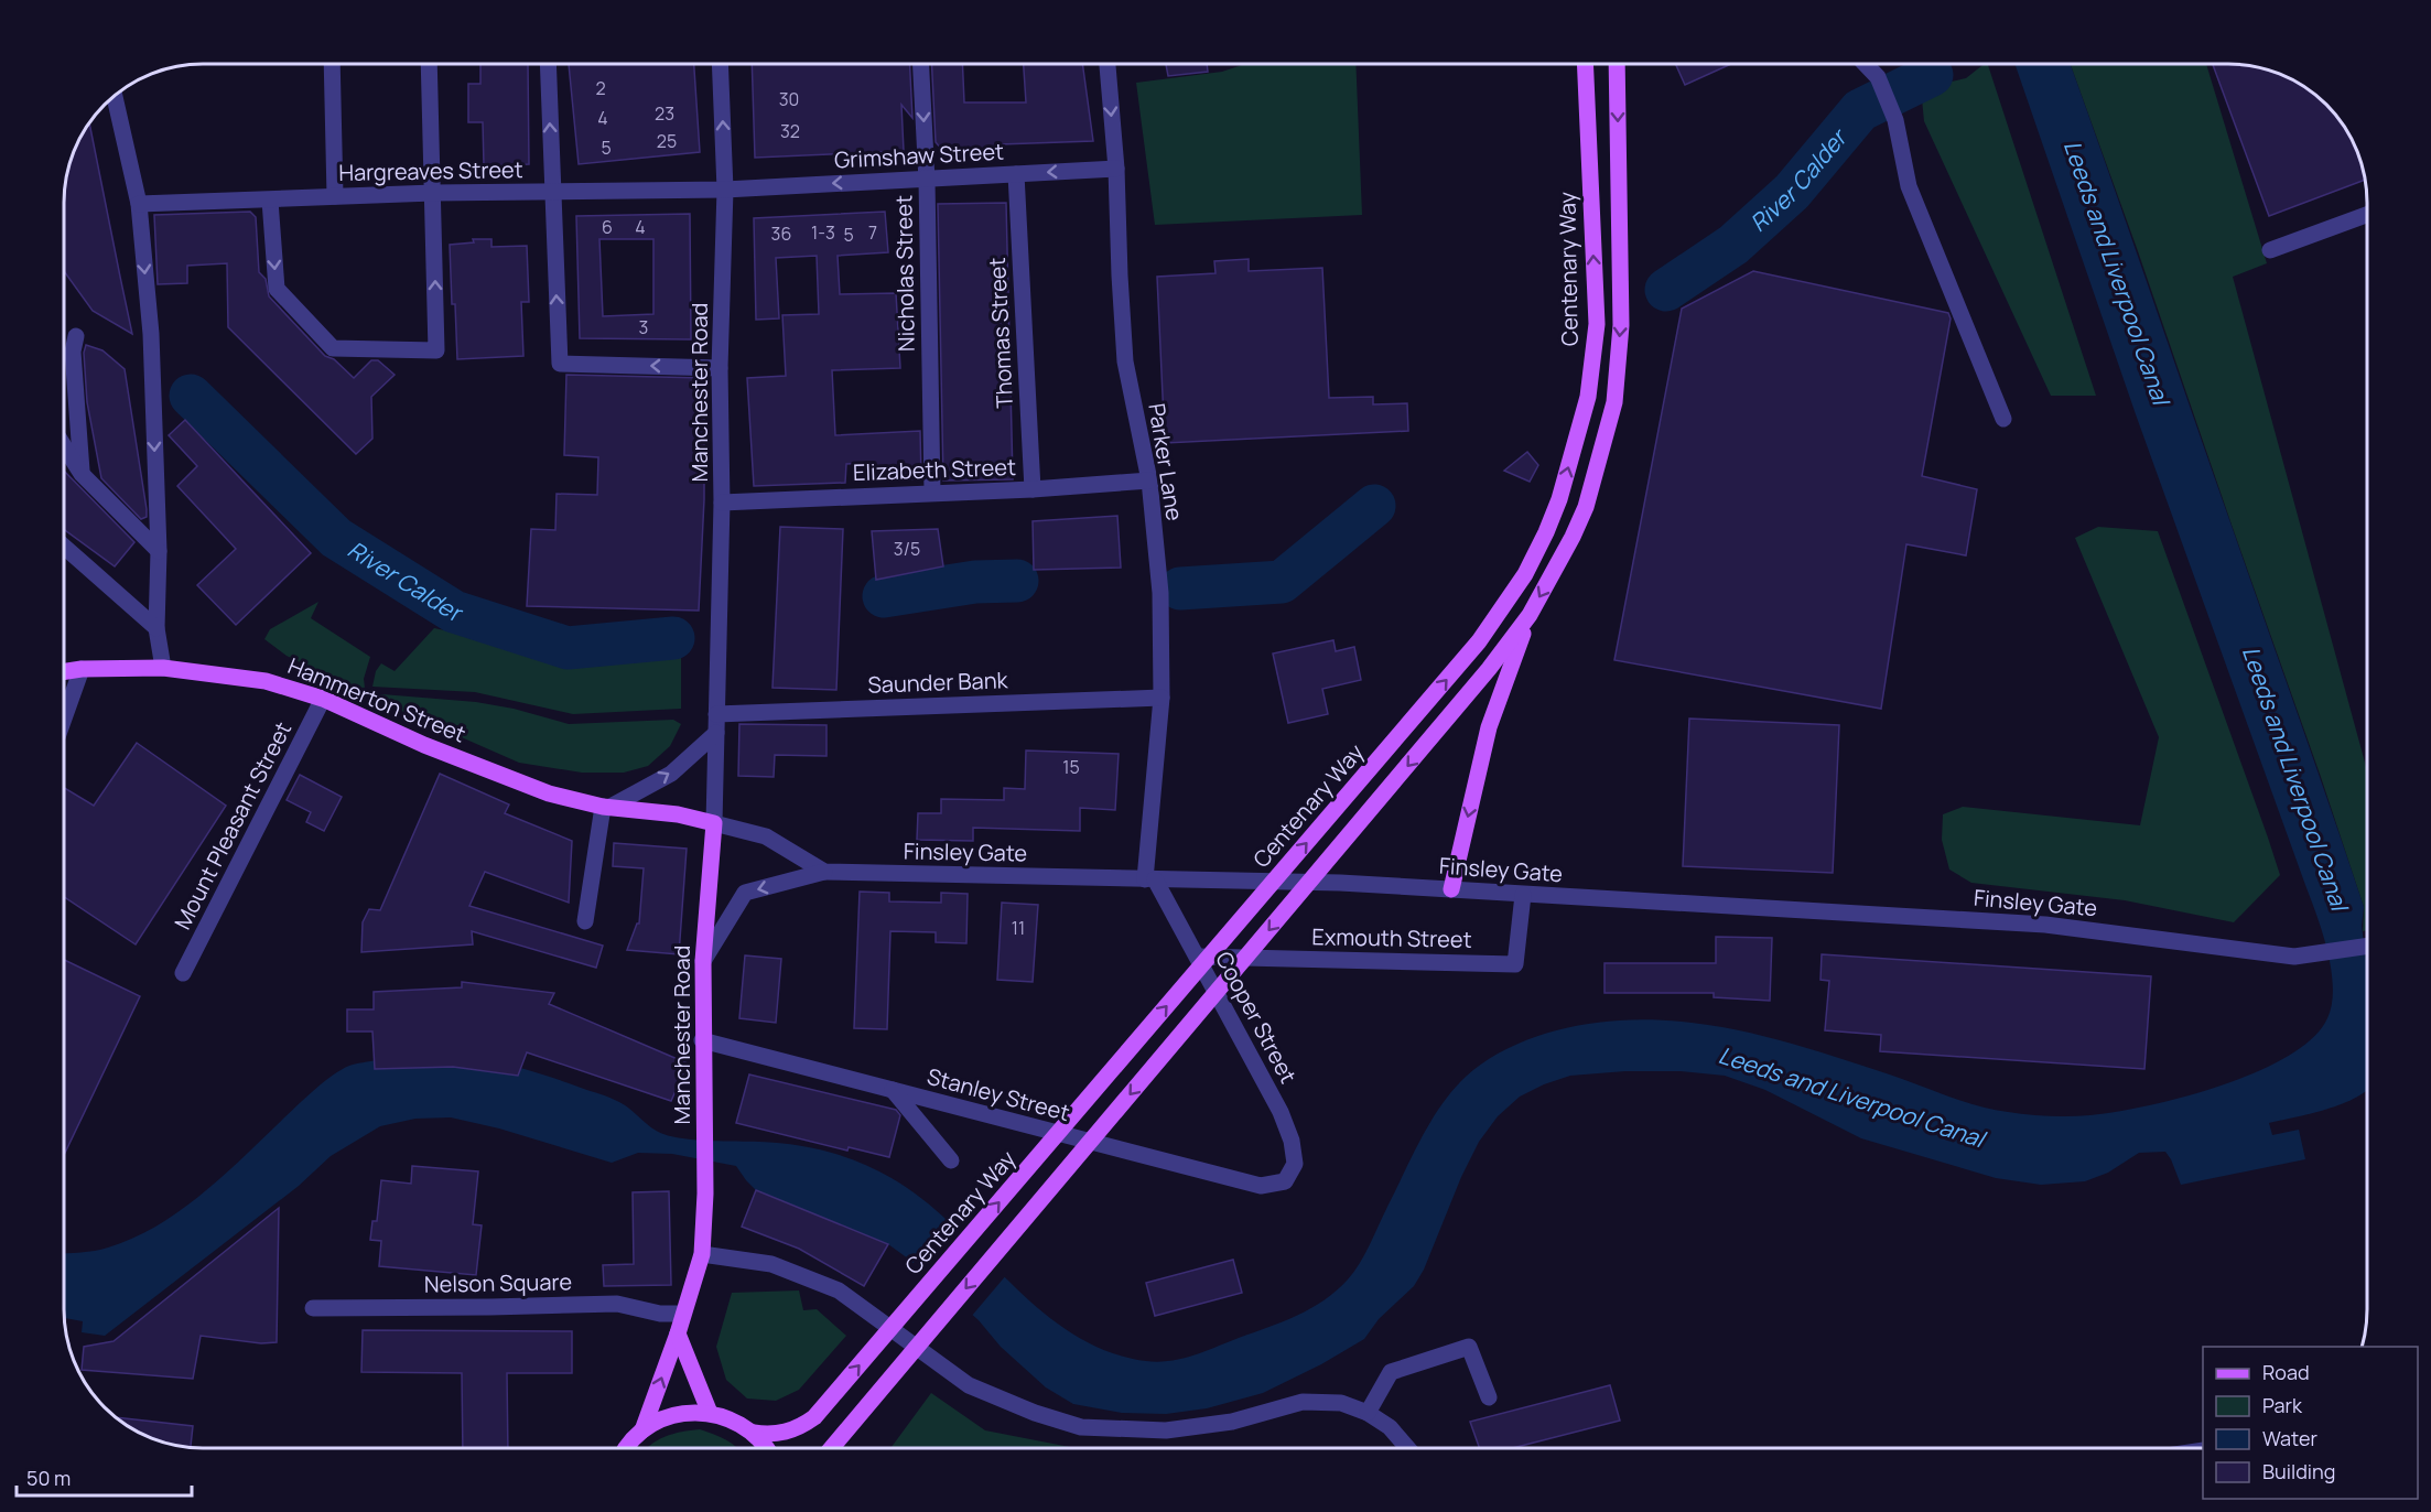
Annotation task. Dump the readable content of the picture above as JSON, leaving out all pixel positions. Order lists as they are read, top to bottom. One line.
{"streets":{"main road":["Centenary Way","Manchester Road","Hammerton Street"],"street":["Grimshaw Street","Hargreaves Street","Nicholas Street","Thomas Street","Parker Lane","Elizabeth Street","Saunder Bank","Mount Pleasant Street","Finsley Gate","Exmouth Street","Cooper Street","Stanley Street","Nelson Square"]},"crossings":[["Grimshaw Street","Hargreaves Street"],["Grimshaw Street","Nicholas Street"],["Grimshaw Street","Thomas Street"],["Grimshaw Street","Manchester Road"],["Grimshaw Street","Parker Lane"],["Hargreaves Street","Manchester Road"],["Centenary Way","Manchester Road"],["Nicholas Street","Elizabeth Street"],["Thomas Street","Elizabeth Street"],["Manchester Road","Elizabeth Street"],["Manchester Road","Saunder Bank"],["Manchester Road","Hammerton Street"],["Manchester Road","Finsley Gate"],["Manchester Road","Stanley Street"],["Manchester Road","Nelson Square"],["Parker Lane","Elizabeth Street"],["Parker Lane","Saunder Bank"],["Parker Lane","Finsley Gate"],["Parker Lane","Cooper Street"],["Hammerton Street","Mount Pleasant Street"],["Hammerton Street","Finsley Gate"],["Finsley Gate","Exmouth Street"],["Finsley Gate","Cooper Street"],["Exmouth Street","Cooper Street"],["Cooper Street","Stanley Street"]],"one_way":["Grimshaw Street"],"water":["River Calder","Leeds and Liverpool Canal"],"house_numbers":["2","30","23","4","32","25","5","6","4","1-3","7","36","5","3","3/5","15","11"],"legend":["Road","Park","Water","Building"],"scale_bar":"50 m"}
